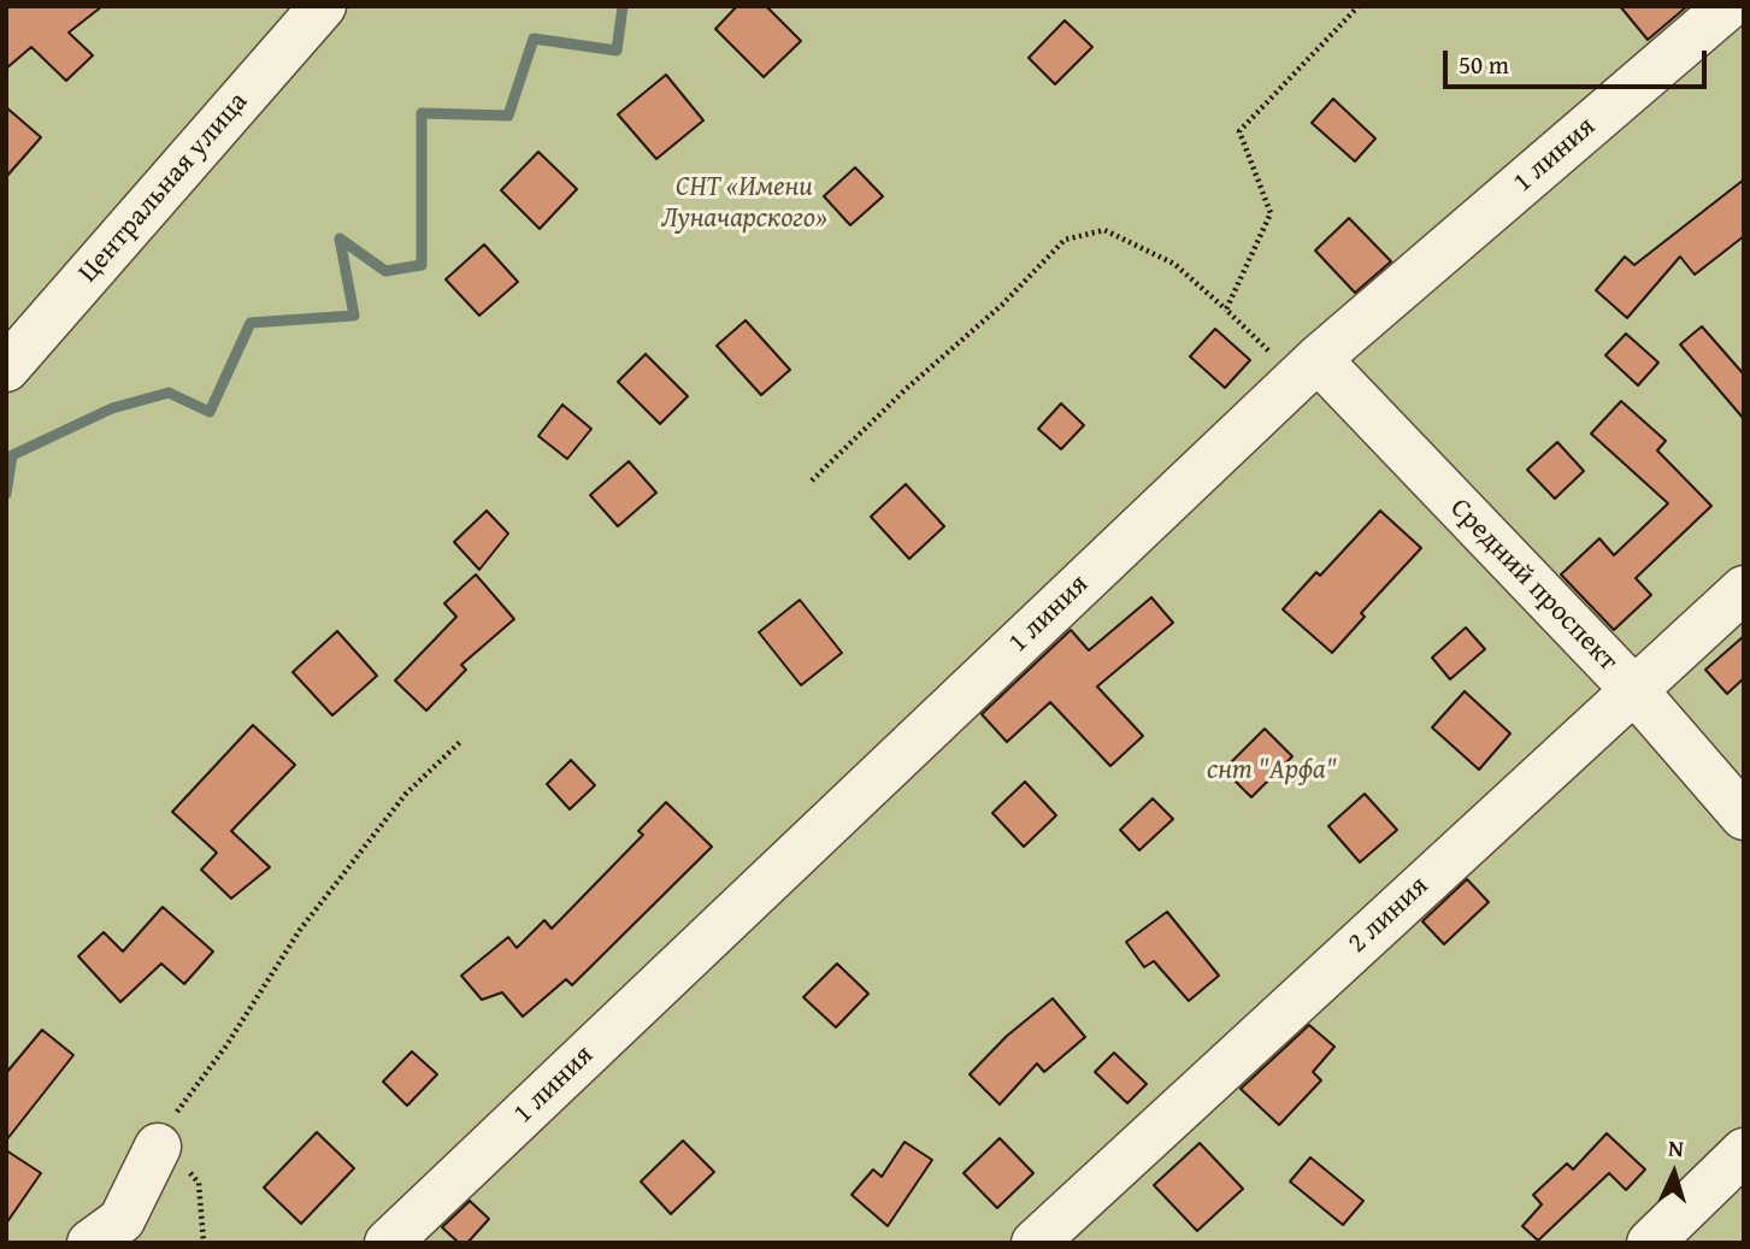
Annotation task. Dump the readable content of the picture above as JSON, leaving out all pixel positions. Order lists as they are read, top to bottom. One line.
{"streets":{"street":["1 линия","Центральная улица","Средний проспект","2 линия"]},"crossings":[["1 линия","Средний проспект"],["Средний проспект","2 линия"]],"parks":["СНТ «Имени Луначарского»","снт \"Арфа\""],"scale_bar":"50 m","north":"top"}
